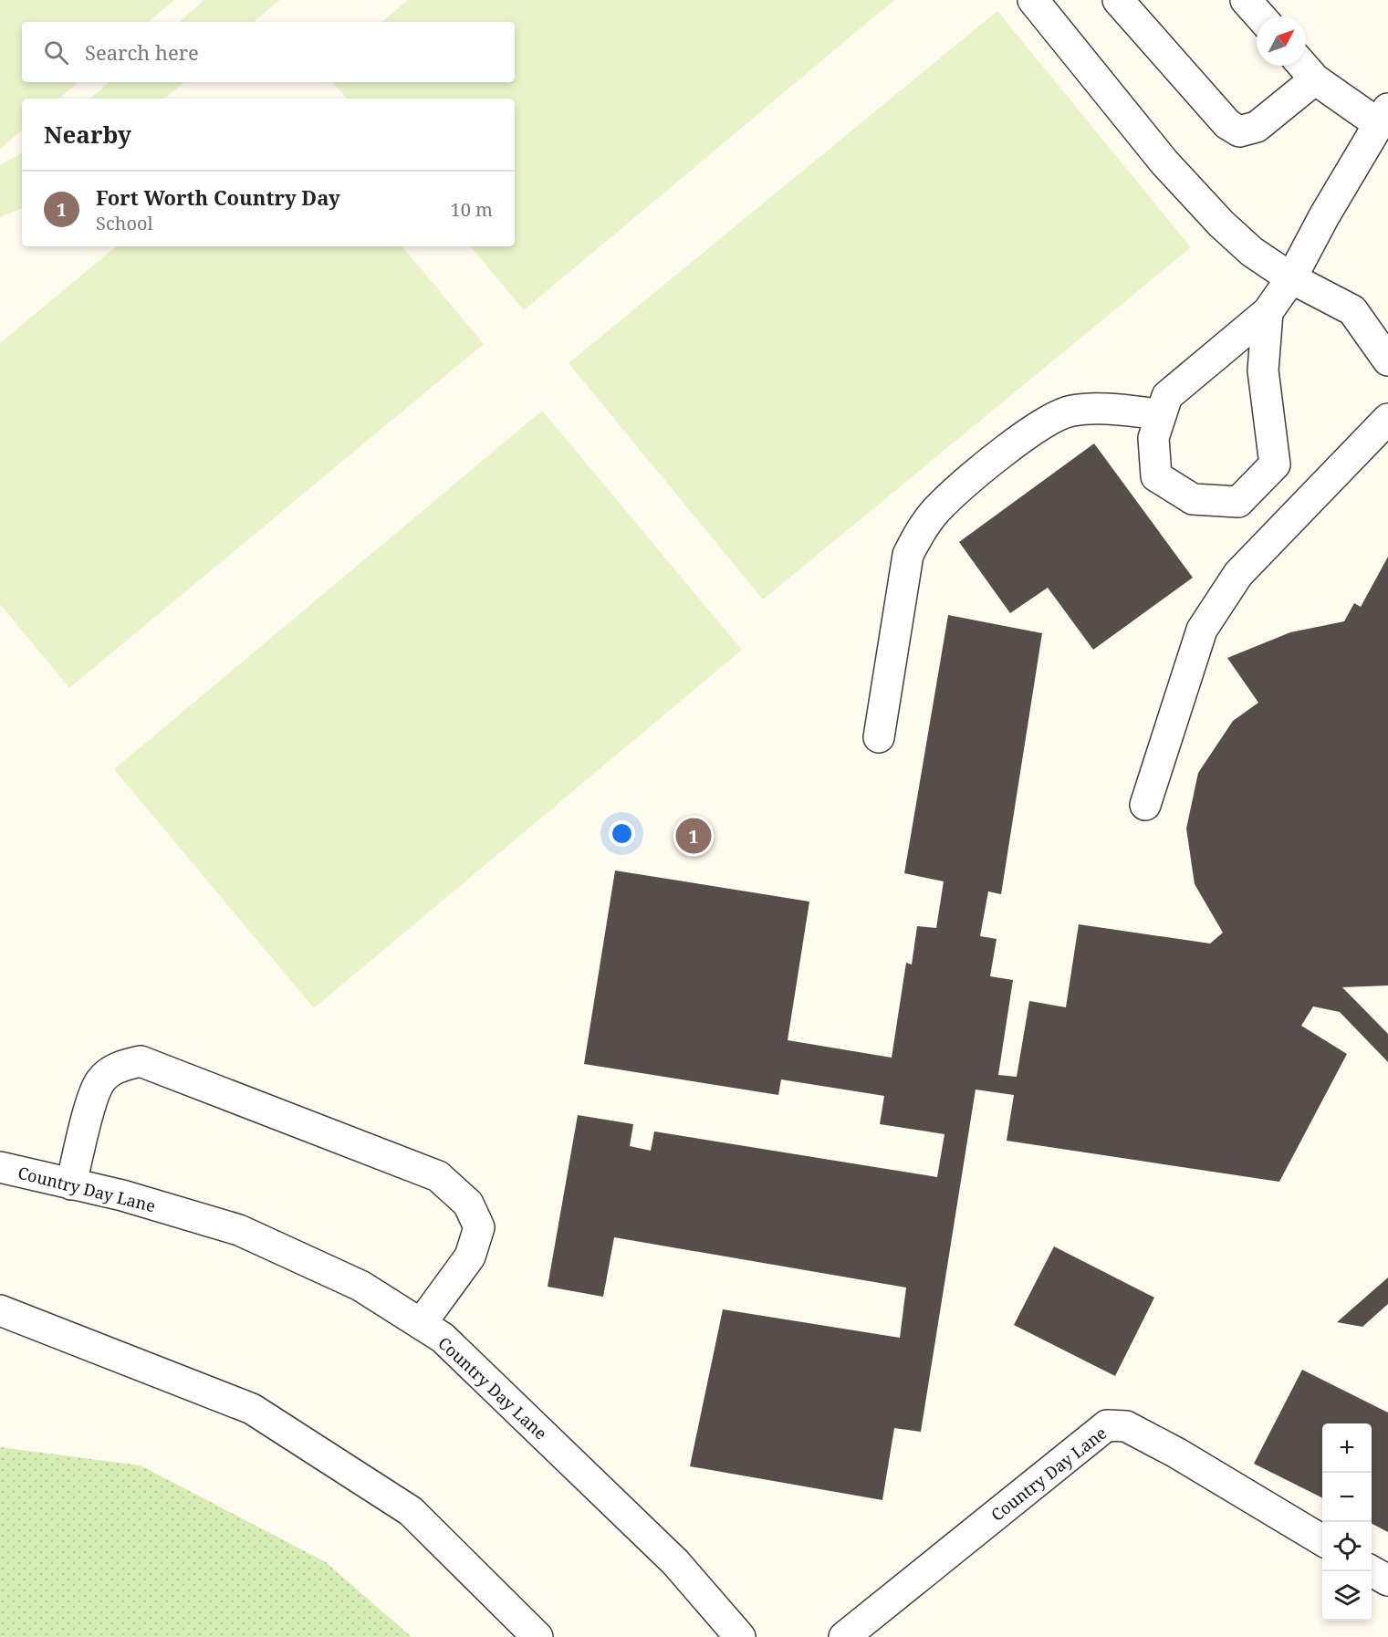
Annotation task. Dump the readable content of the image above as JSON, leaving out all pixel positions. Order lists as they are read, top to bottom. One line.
{"streets":{"lane":["Country Day Lane"]},"north":"top right","page":{"search":"Search here","heading":"Nearby","list":[{"mark":"1","name":"Fort Worth Country Day","note":"School","value":"10 m"}],"pins":"1","map_buttons":["+","−"]}}
